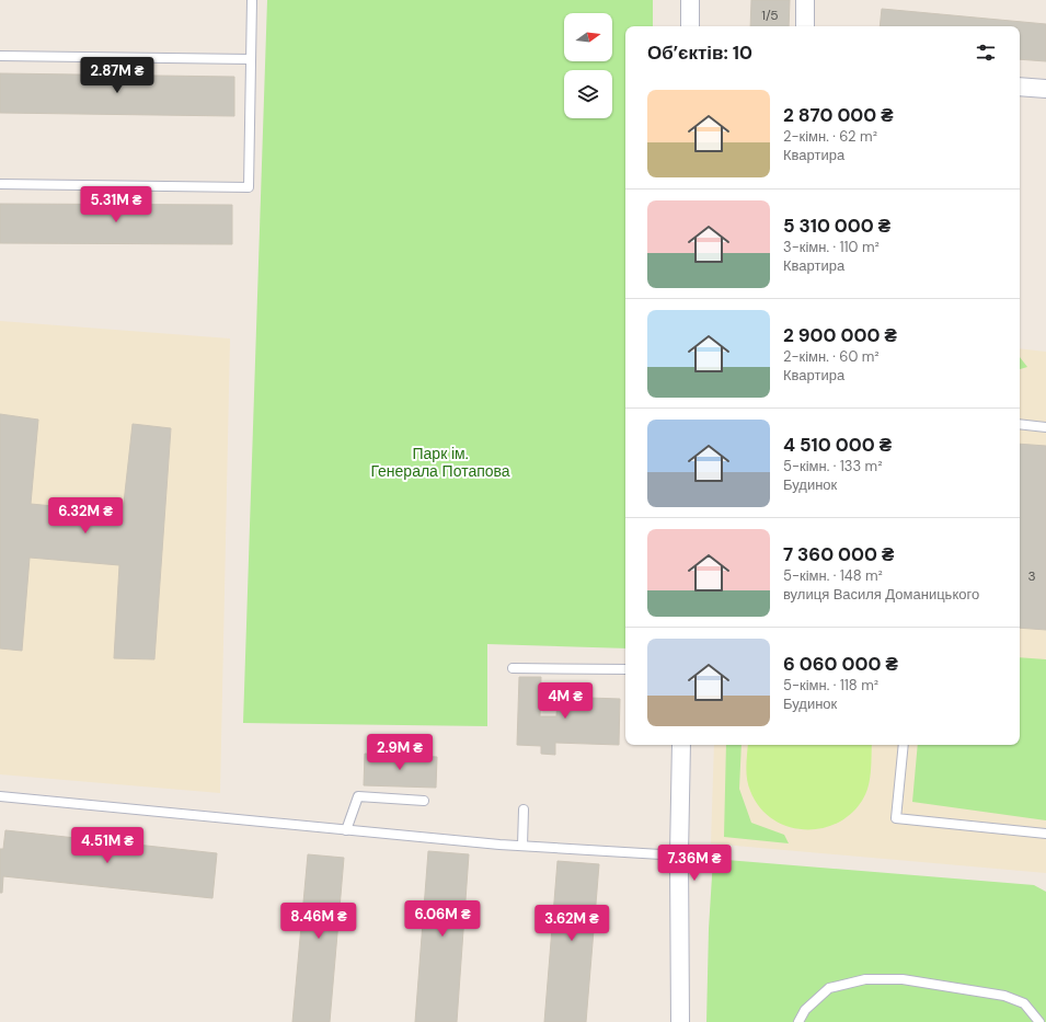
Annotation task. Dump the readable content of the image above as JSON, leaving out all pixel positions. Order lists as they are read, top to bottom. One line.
{"parks":["Парк ім. Генерала Потапова"],"house_numbers":["1/5","3"],"north":"right","page":{"heading":"Об’єктів: 10","price":["2.87M ₴","5.31M ₴","6.32M ₴","4M ₴","2.9M ₴","4.51M ₴","7.36M ₴","6.06M ₴","8.46M ₴","3.62M ₴"],"list":[{"name":"2 870 000 ₴","note":"2-кімн. · 62 m² · Квартира"},{"name":"5 310 000 ₴","note":"3-кімн. · 110 m² · Квартира"},{"name":"2 900 000 ₴","note":"2-кімн. · 60 m² · Квартира"},{"name":"4 510 000 ₴","note":"5-кімн. · 133 m² · Будинок"},{"name":"7 360 000 ₴","note":"5-кімн. · 148 m² · вулиця Василя Доманицького"},{"name":"6 060 000 ₴","note":"5-кімн. · 118 m² · Будинок"}]}}
